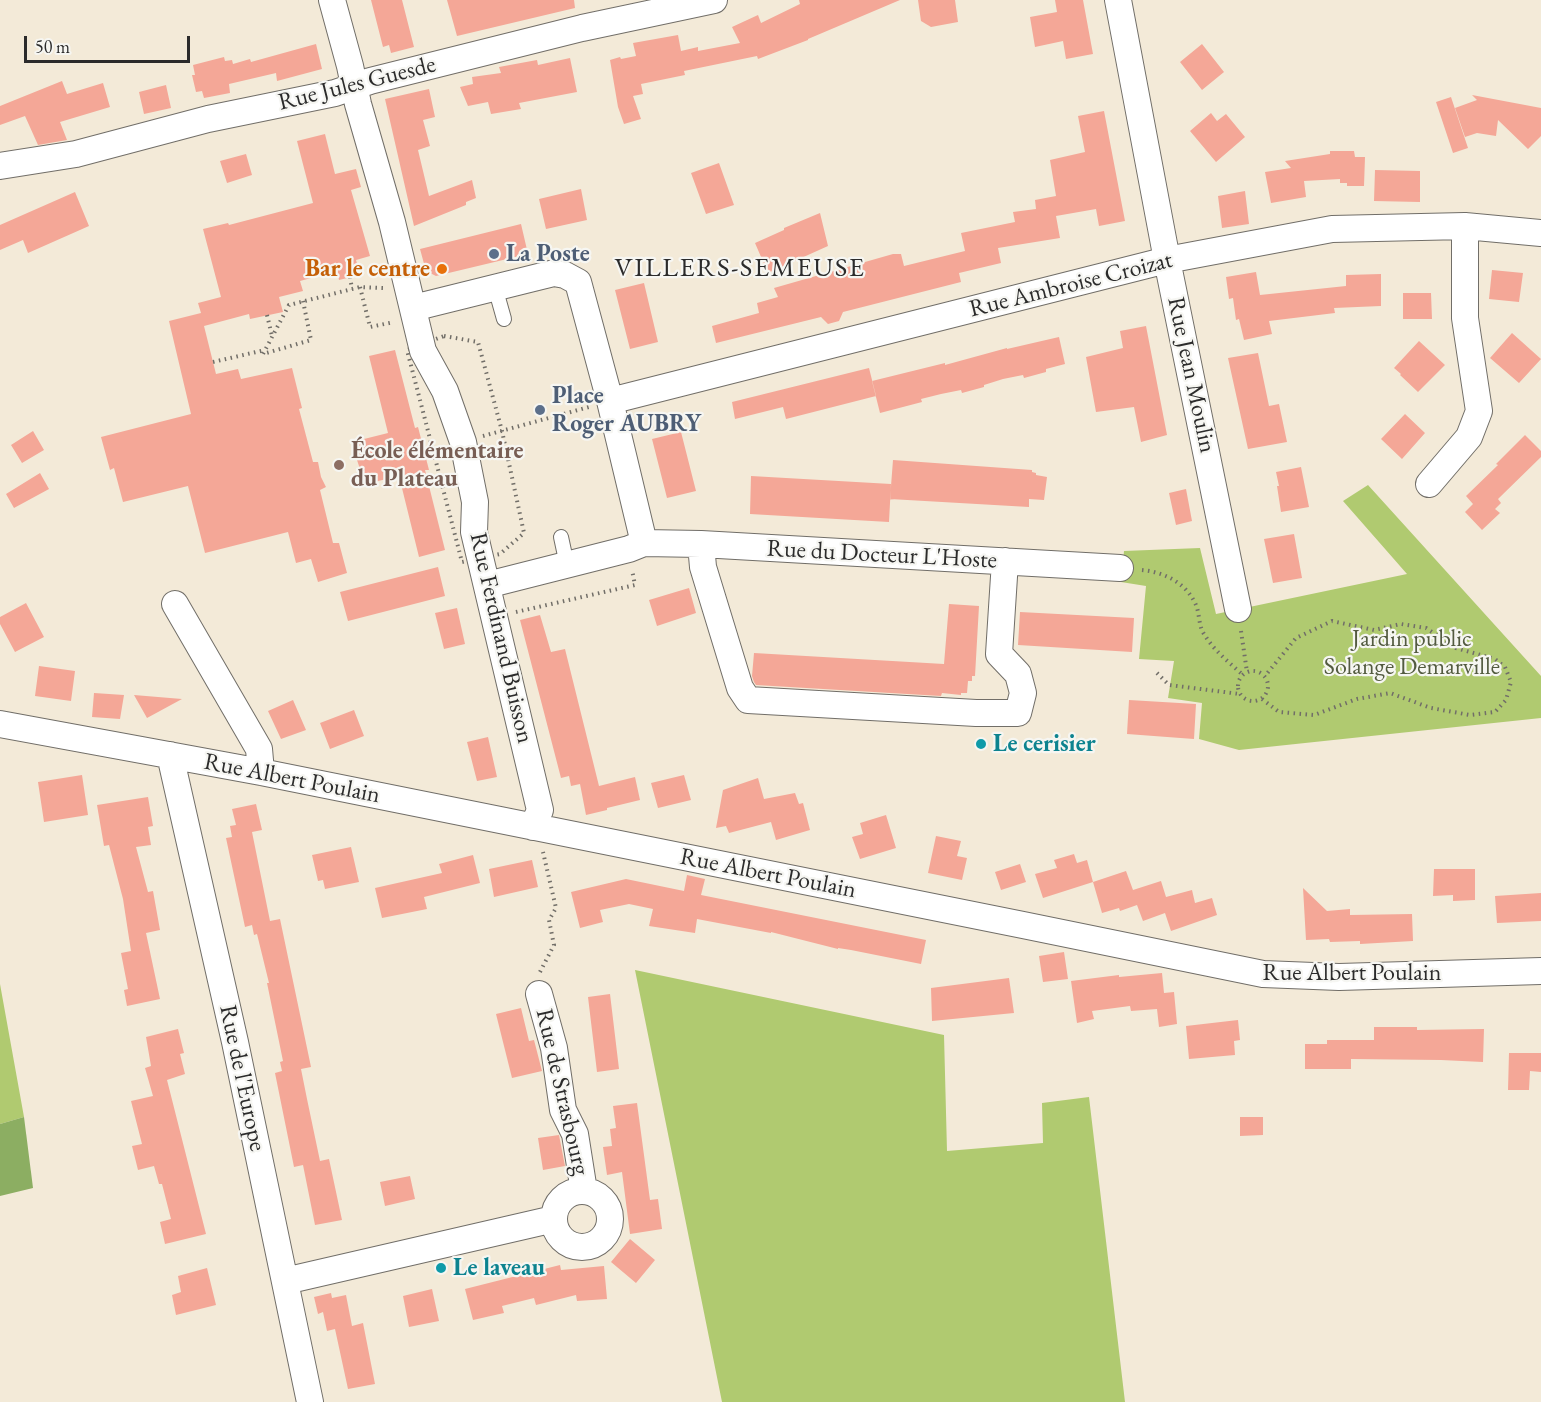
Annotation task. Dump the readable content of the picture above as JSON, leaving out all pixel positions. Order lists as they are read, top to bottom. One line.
{"streets":{"street":["Rue Jules Guesde","Rue Ambroise Croizat","Rue Jean Moulin","Rue du Docteur L'Hoste","Rue Ferdinand Buisson","Rue Albert Poulain","Rue de l'Europe","Rue de Strasbourg"]},"crossings":[["Rue Jules Guesde","Rue Ferdinand Buisson"],["Rue Ambroise Croizat","Rue Jean Moulin"],["Rue Ferdinand Buisson","Rue Albert Poulain"],["Rue Albert Poulain","Rue de l'Europe"]],"districts":["VILLERS-SEMEUSE"],"parks":["Jardin public Solange Demarville"],"places":["La Poste","Bar le centre","Place Roger AUBRY","École élémentaire du Plateau","Le cerisier","Le laveau"],"scale_bar":"50 m"}
